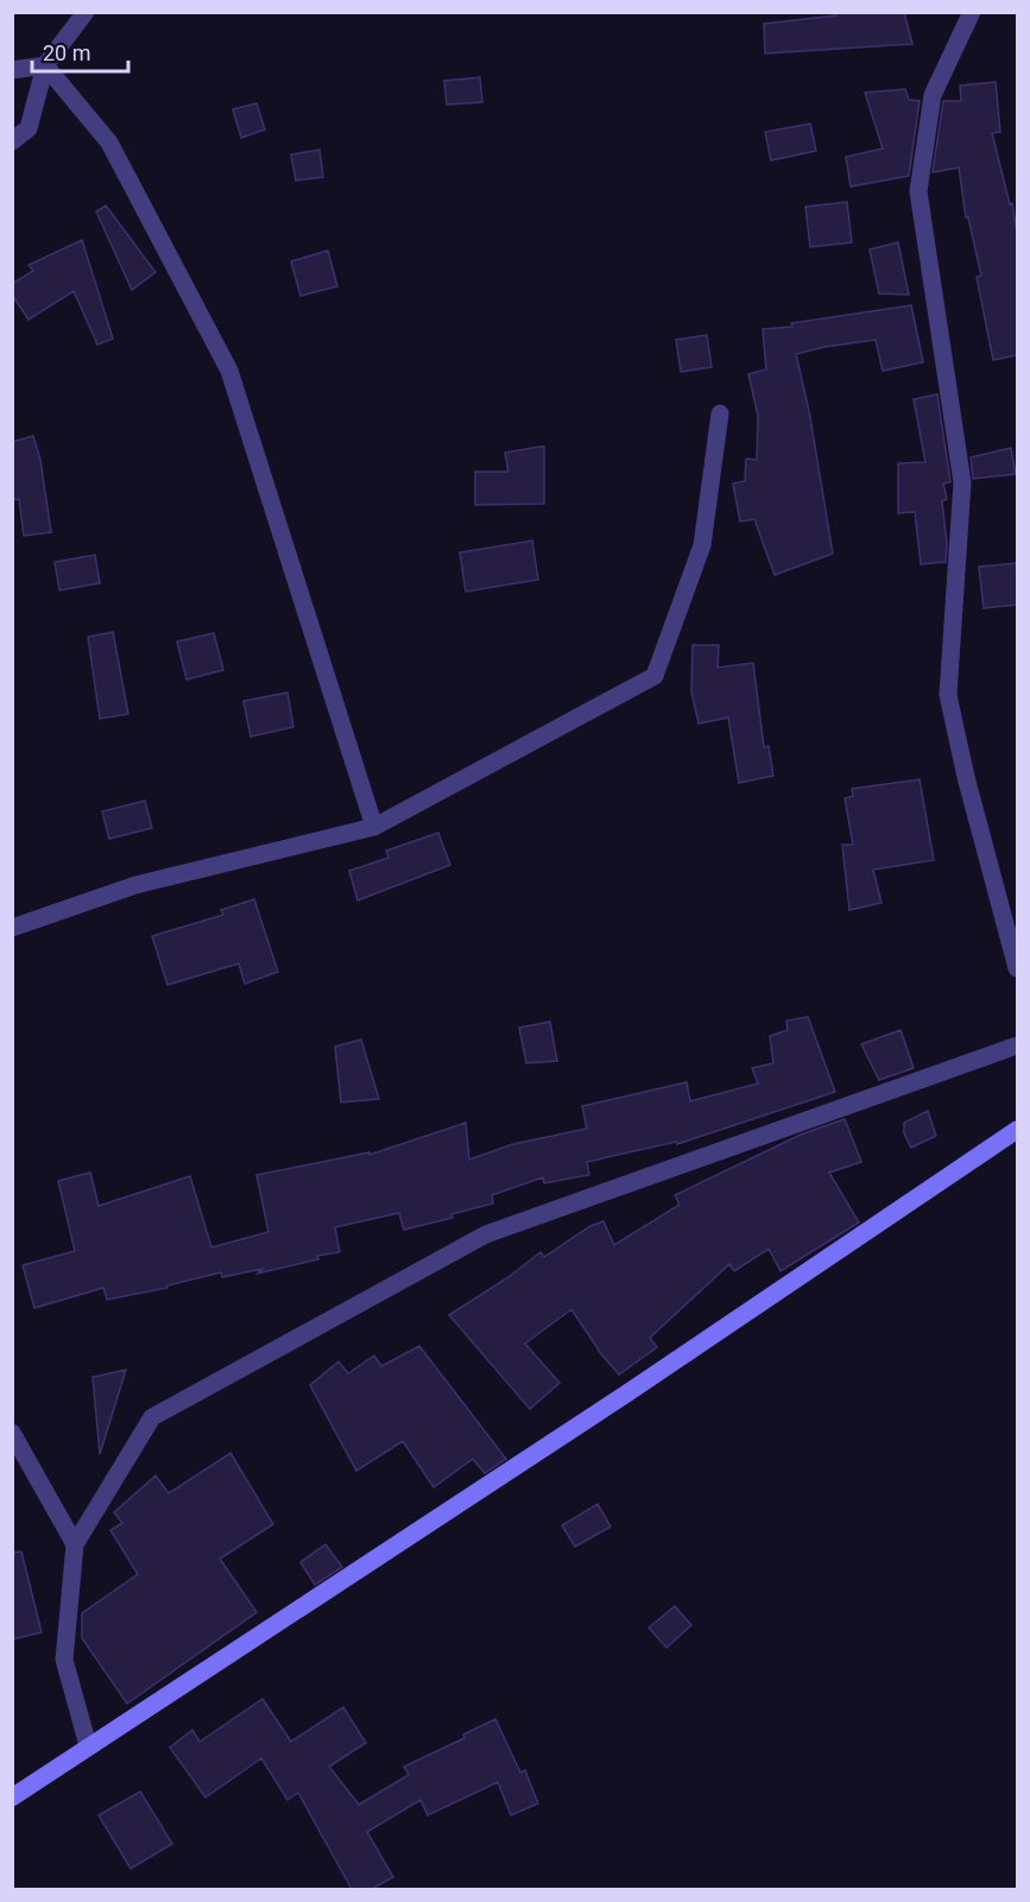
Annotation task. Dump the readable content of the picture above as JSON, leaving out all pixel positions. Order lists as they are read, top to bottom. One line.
{"scale_bar":"20 m"}
